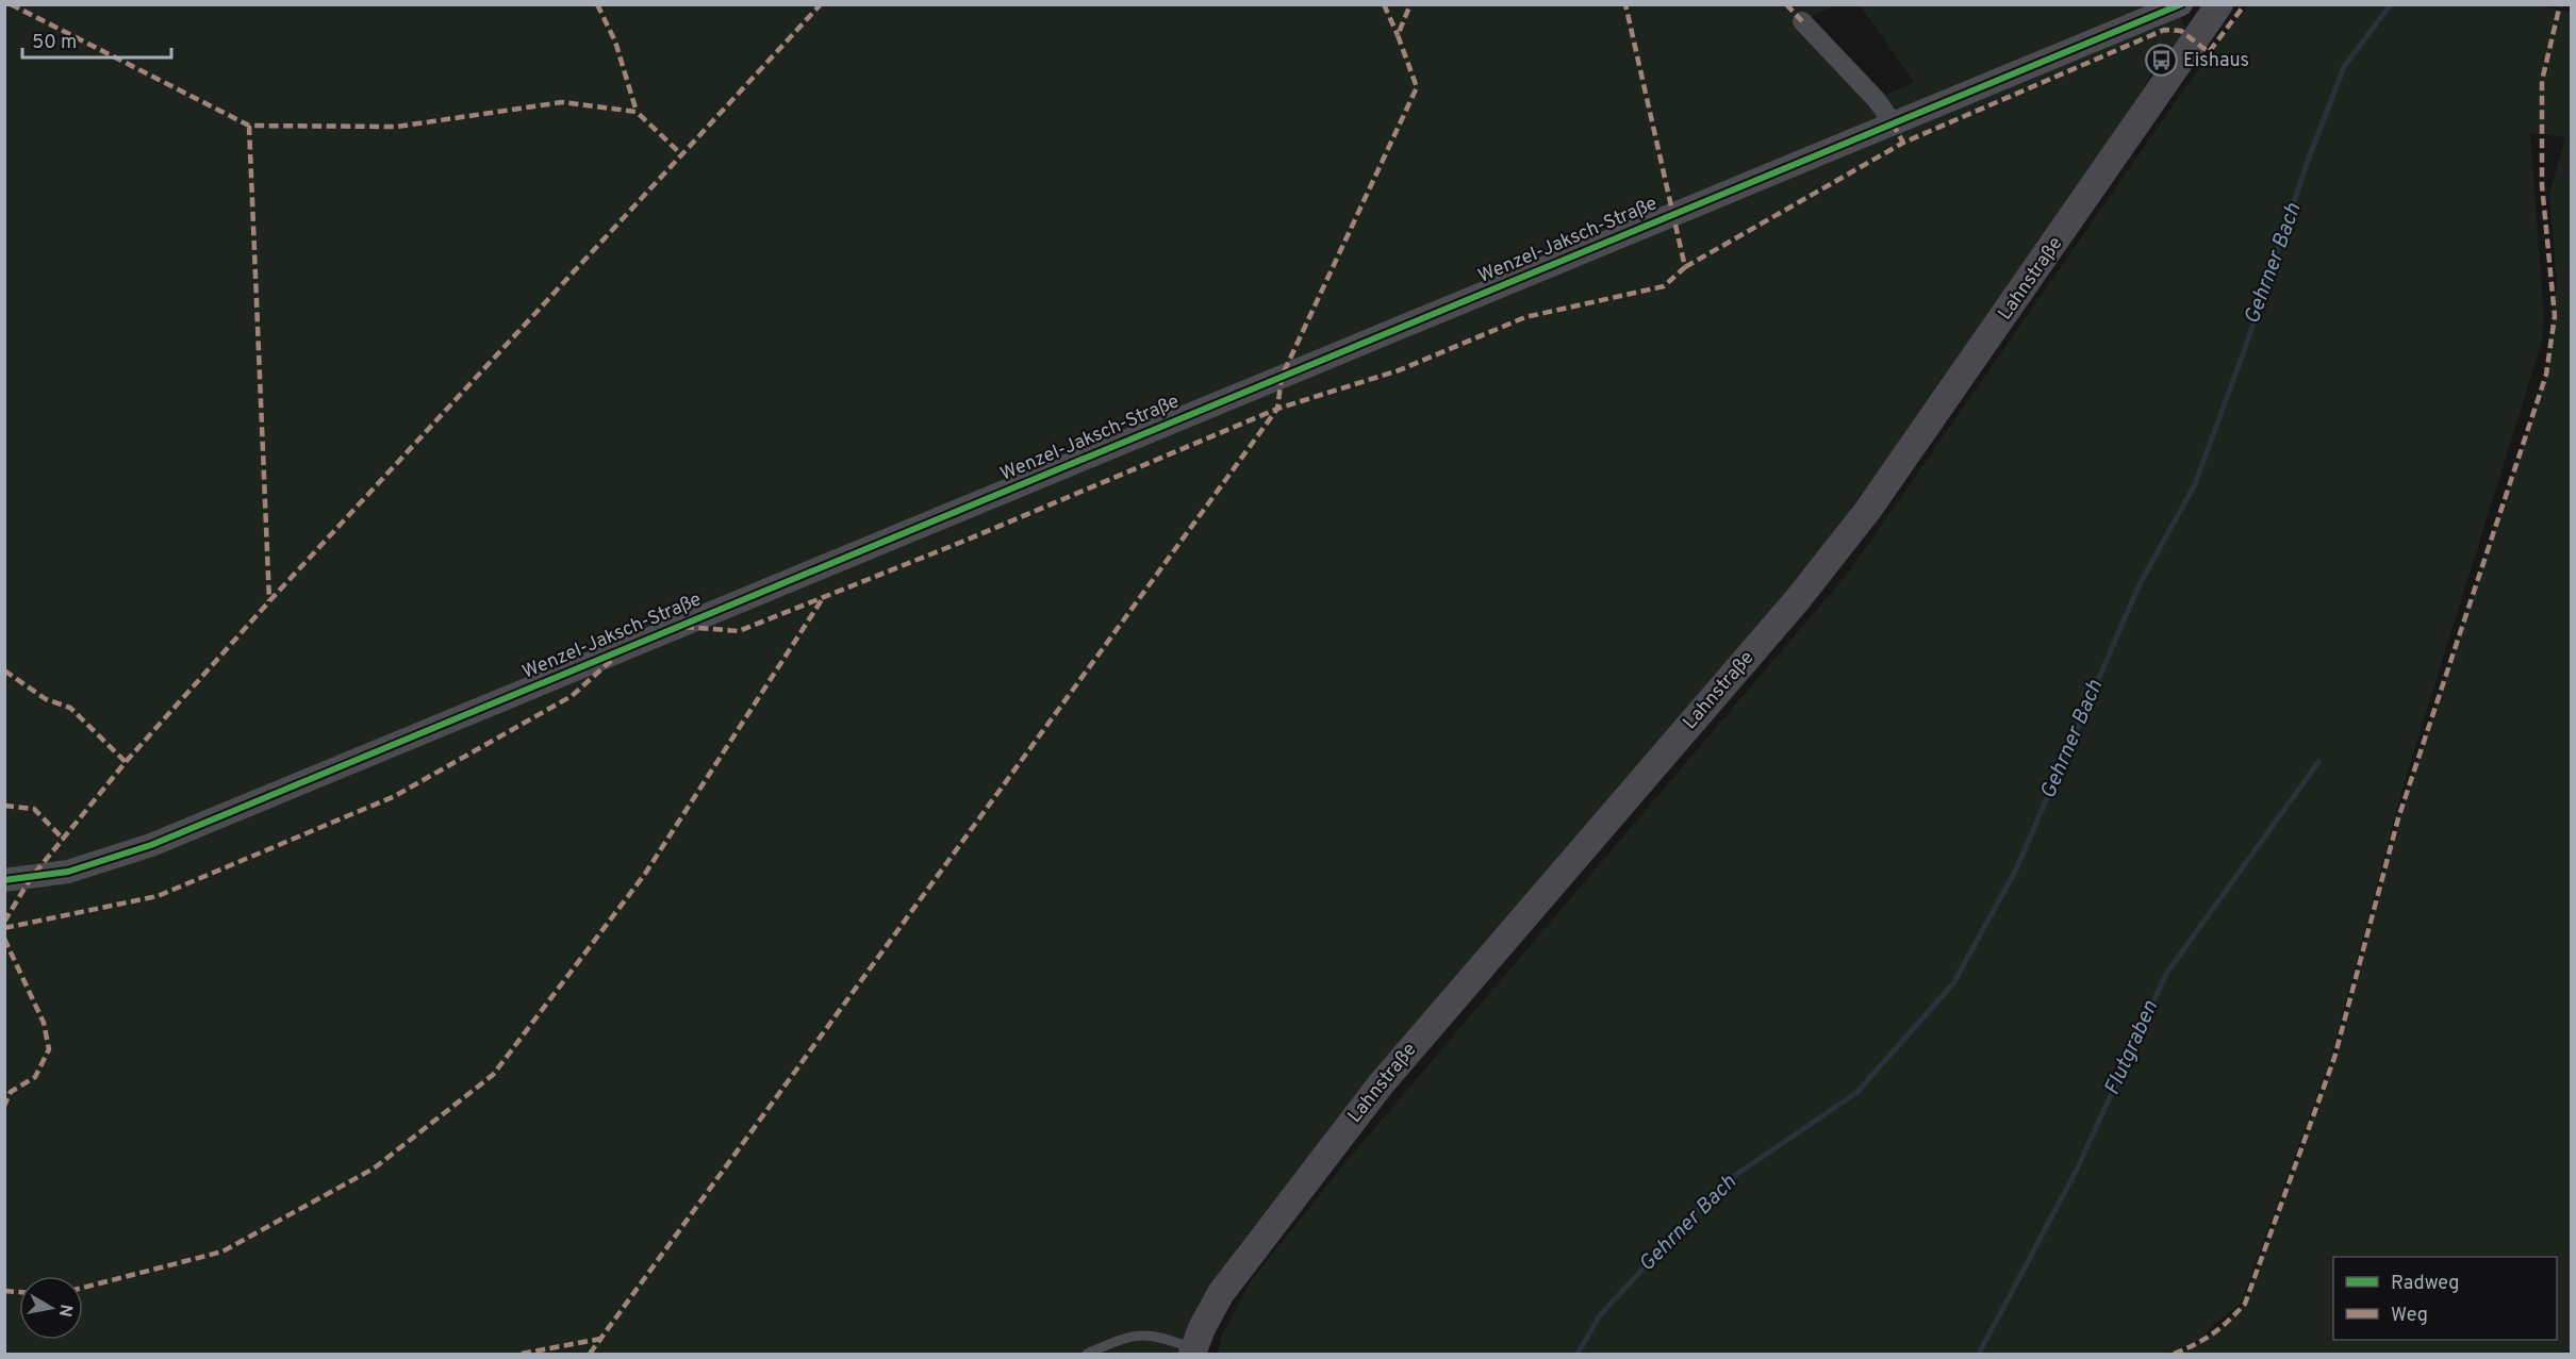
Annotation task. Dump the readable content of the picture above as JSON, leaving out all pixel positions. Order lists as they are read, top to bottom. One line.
{"streets":{"main road":["Lahnstraße"],"street":["Wenzel-Jaksch-Straße"]},"water":["Gehrner Bach","Flutgraben"],"places":{"bus stop":["Eishaus"]},"legend":["Radweg","Weg"],"scale_bar":"50 m","north":"right"}
